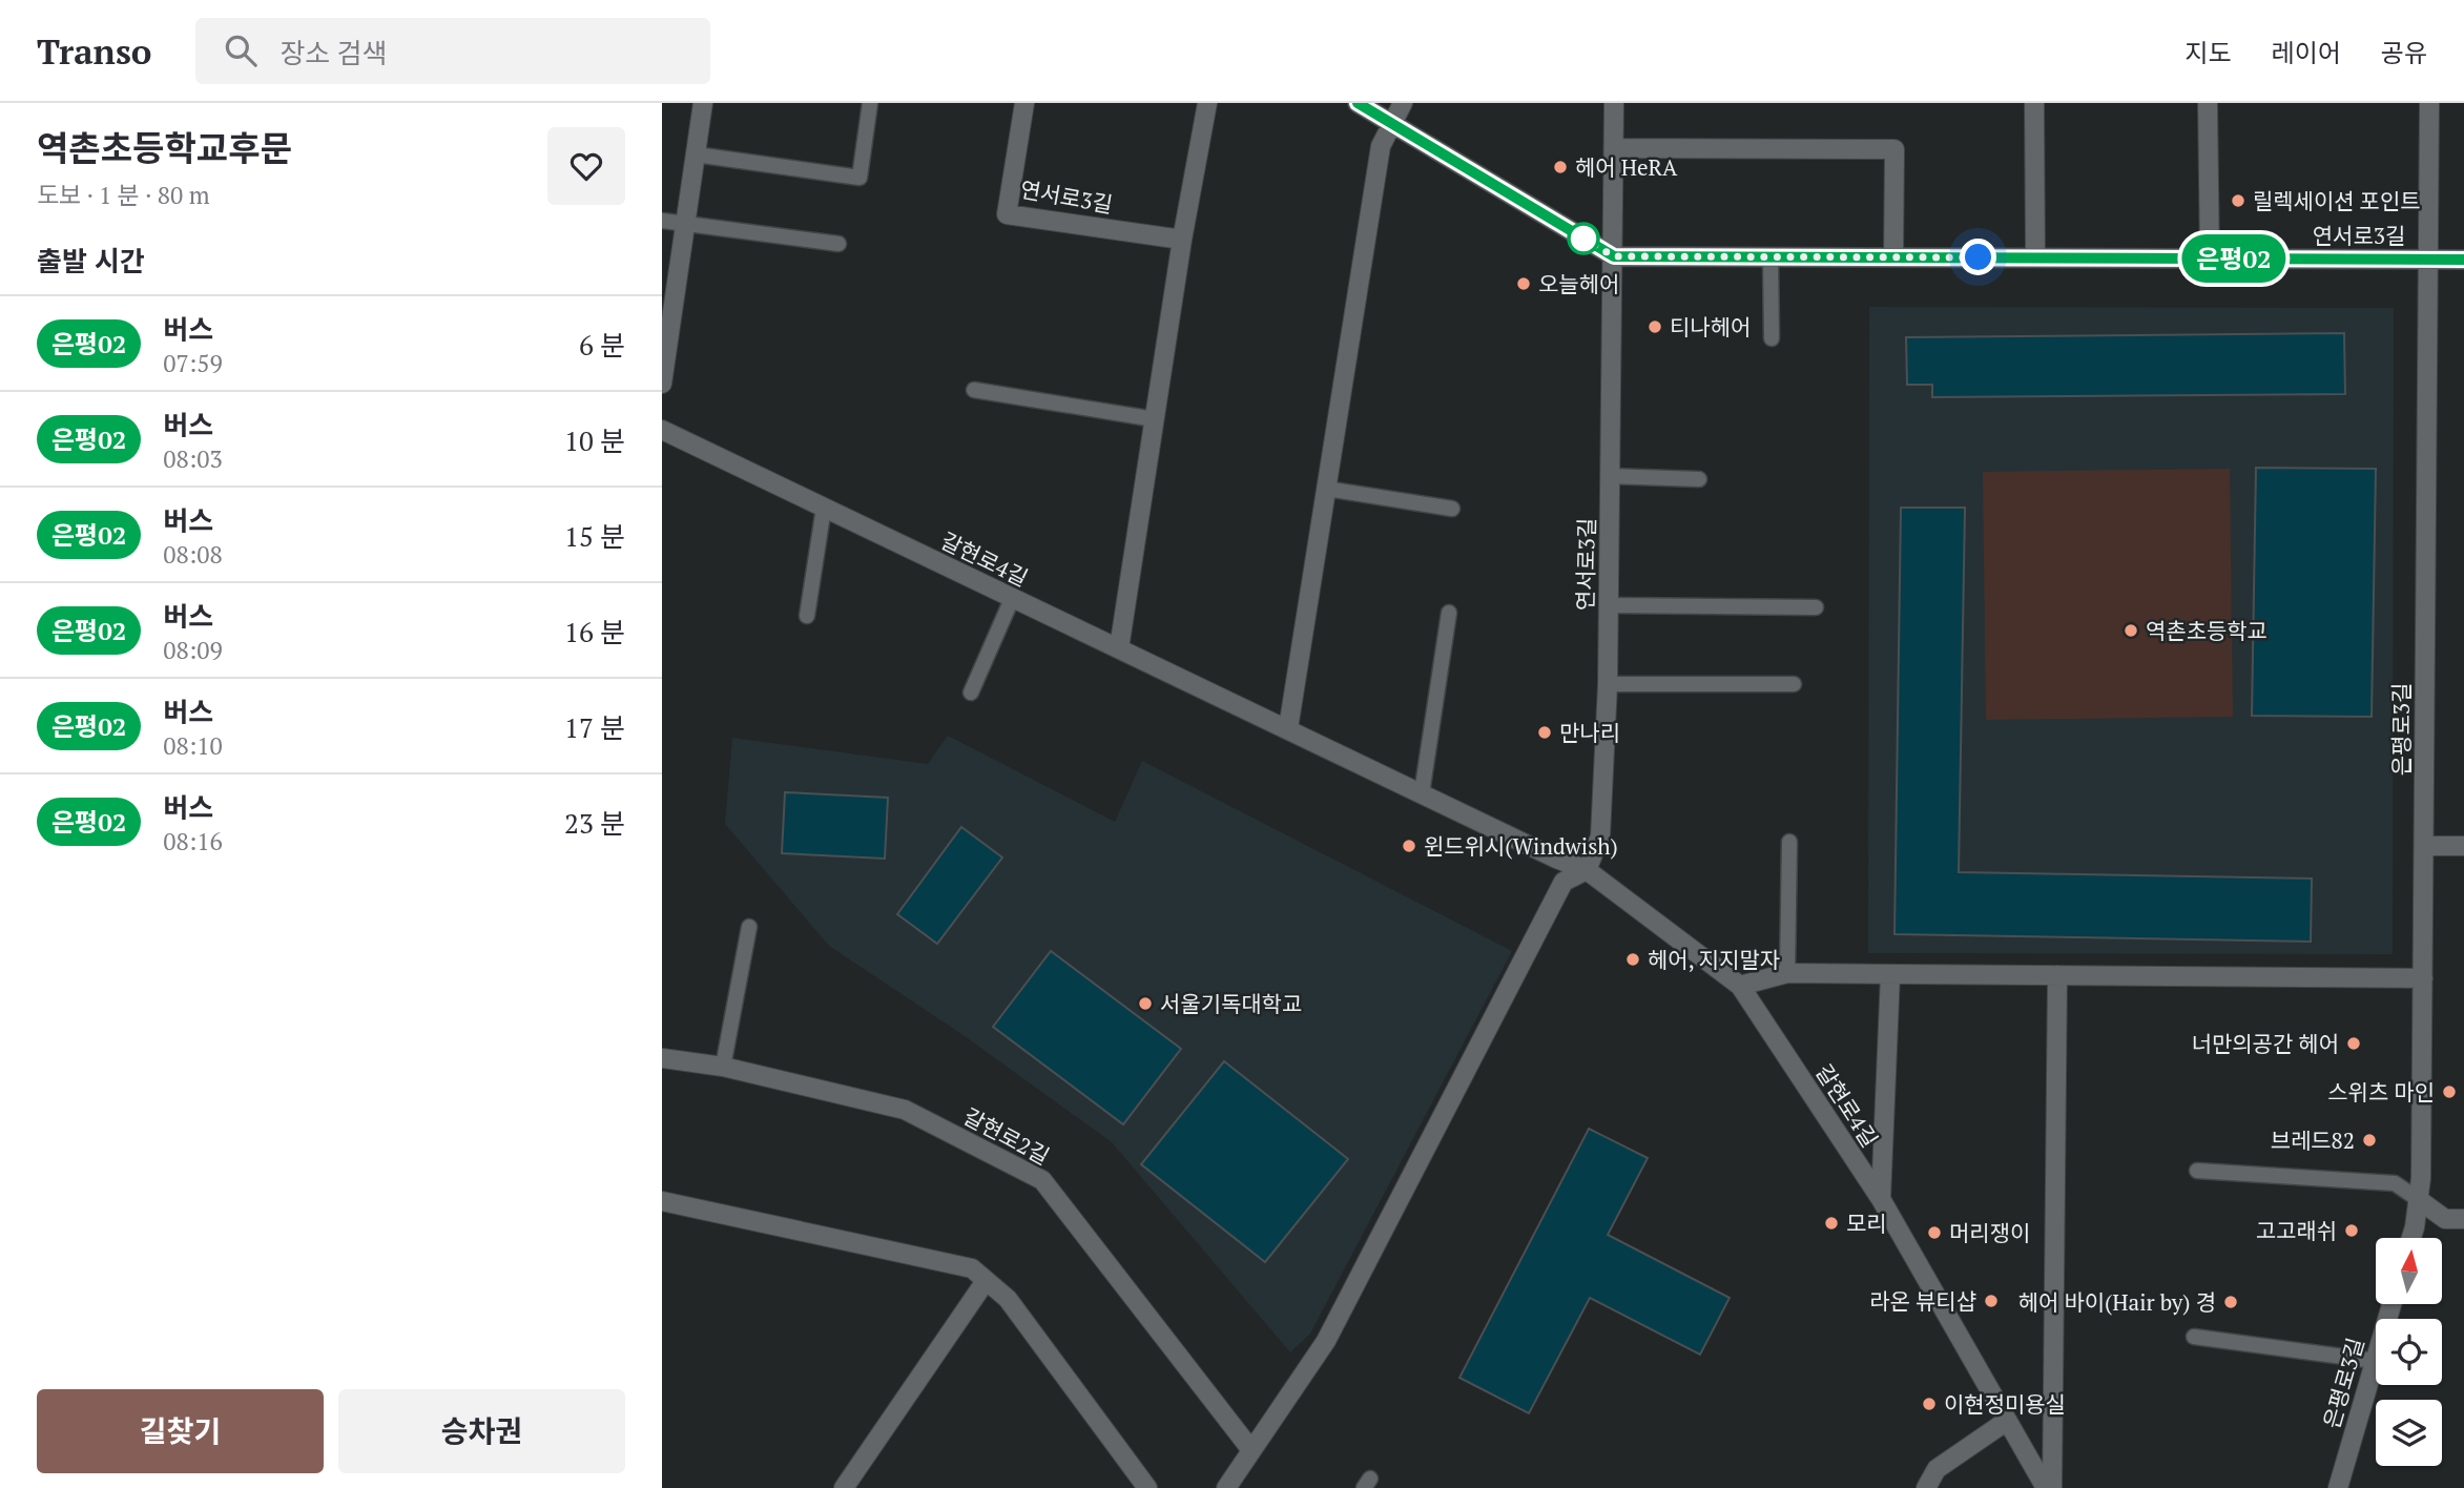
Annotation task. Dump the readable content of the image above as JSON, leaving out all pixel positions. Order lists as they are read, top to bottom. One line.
{"streets":{"street":["연서로3길","갈현로4길","은평로3길","갈현로2길"]},"crossings":[["연서로3길","갈현로4길"],["연서로3길","은평로3길"]],"places":["헤어 HeRA","릴렉세이션 포인트","오늘헤어","티나헤어","역촌초등학교","만나리","윈드위시(Windwish)","헤어, 지지말자","서울기독대학교","너만의공간 헤어","스위츠 마인","브레드82","모리","고고래쉬","머리쟁이","라온 뷰티샵","헤어 바이(Hair by) 경","이현정미용실"],"lines":["bus line 은평02"],"north":"top","page":{"header":"Transo","search":"장소 검색","nav":["지도","레이어","공유"],"heading":[["역촌초등학교후문","도보 · 1 분 · 80 m"],"출발 시간"],"on_map":"은평02","list":[{"mark":"은평02","name":"버스","note":"07:59","value":"6 분"},{"mark":"은평02","name":"버스","note":"08:03","value":"10 분"},{"mark":"은평02","name":"버스","note":"08:08","value":"15 분"},{"mark":"은평02","name":"버스","note":"08:09","value":"16 분"},{"mark":"은평02","name":"버스","note":"08:10","value":"17 분"},{"mark":"은평02","name":"버스","note":"08:16","value":"23 분"}],"buttons":["길찾기","승차권"]}}
